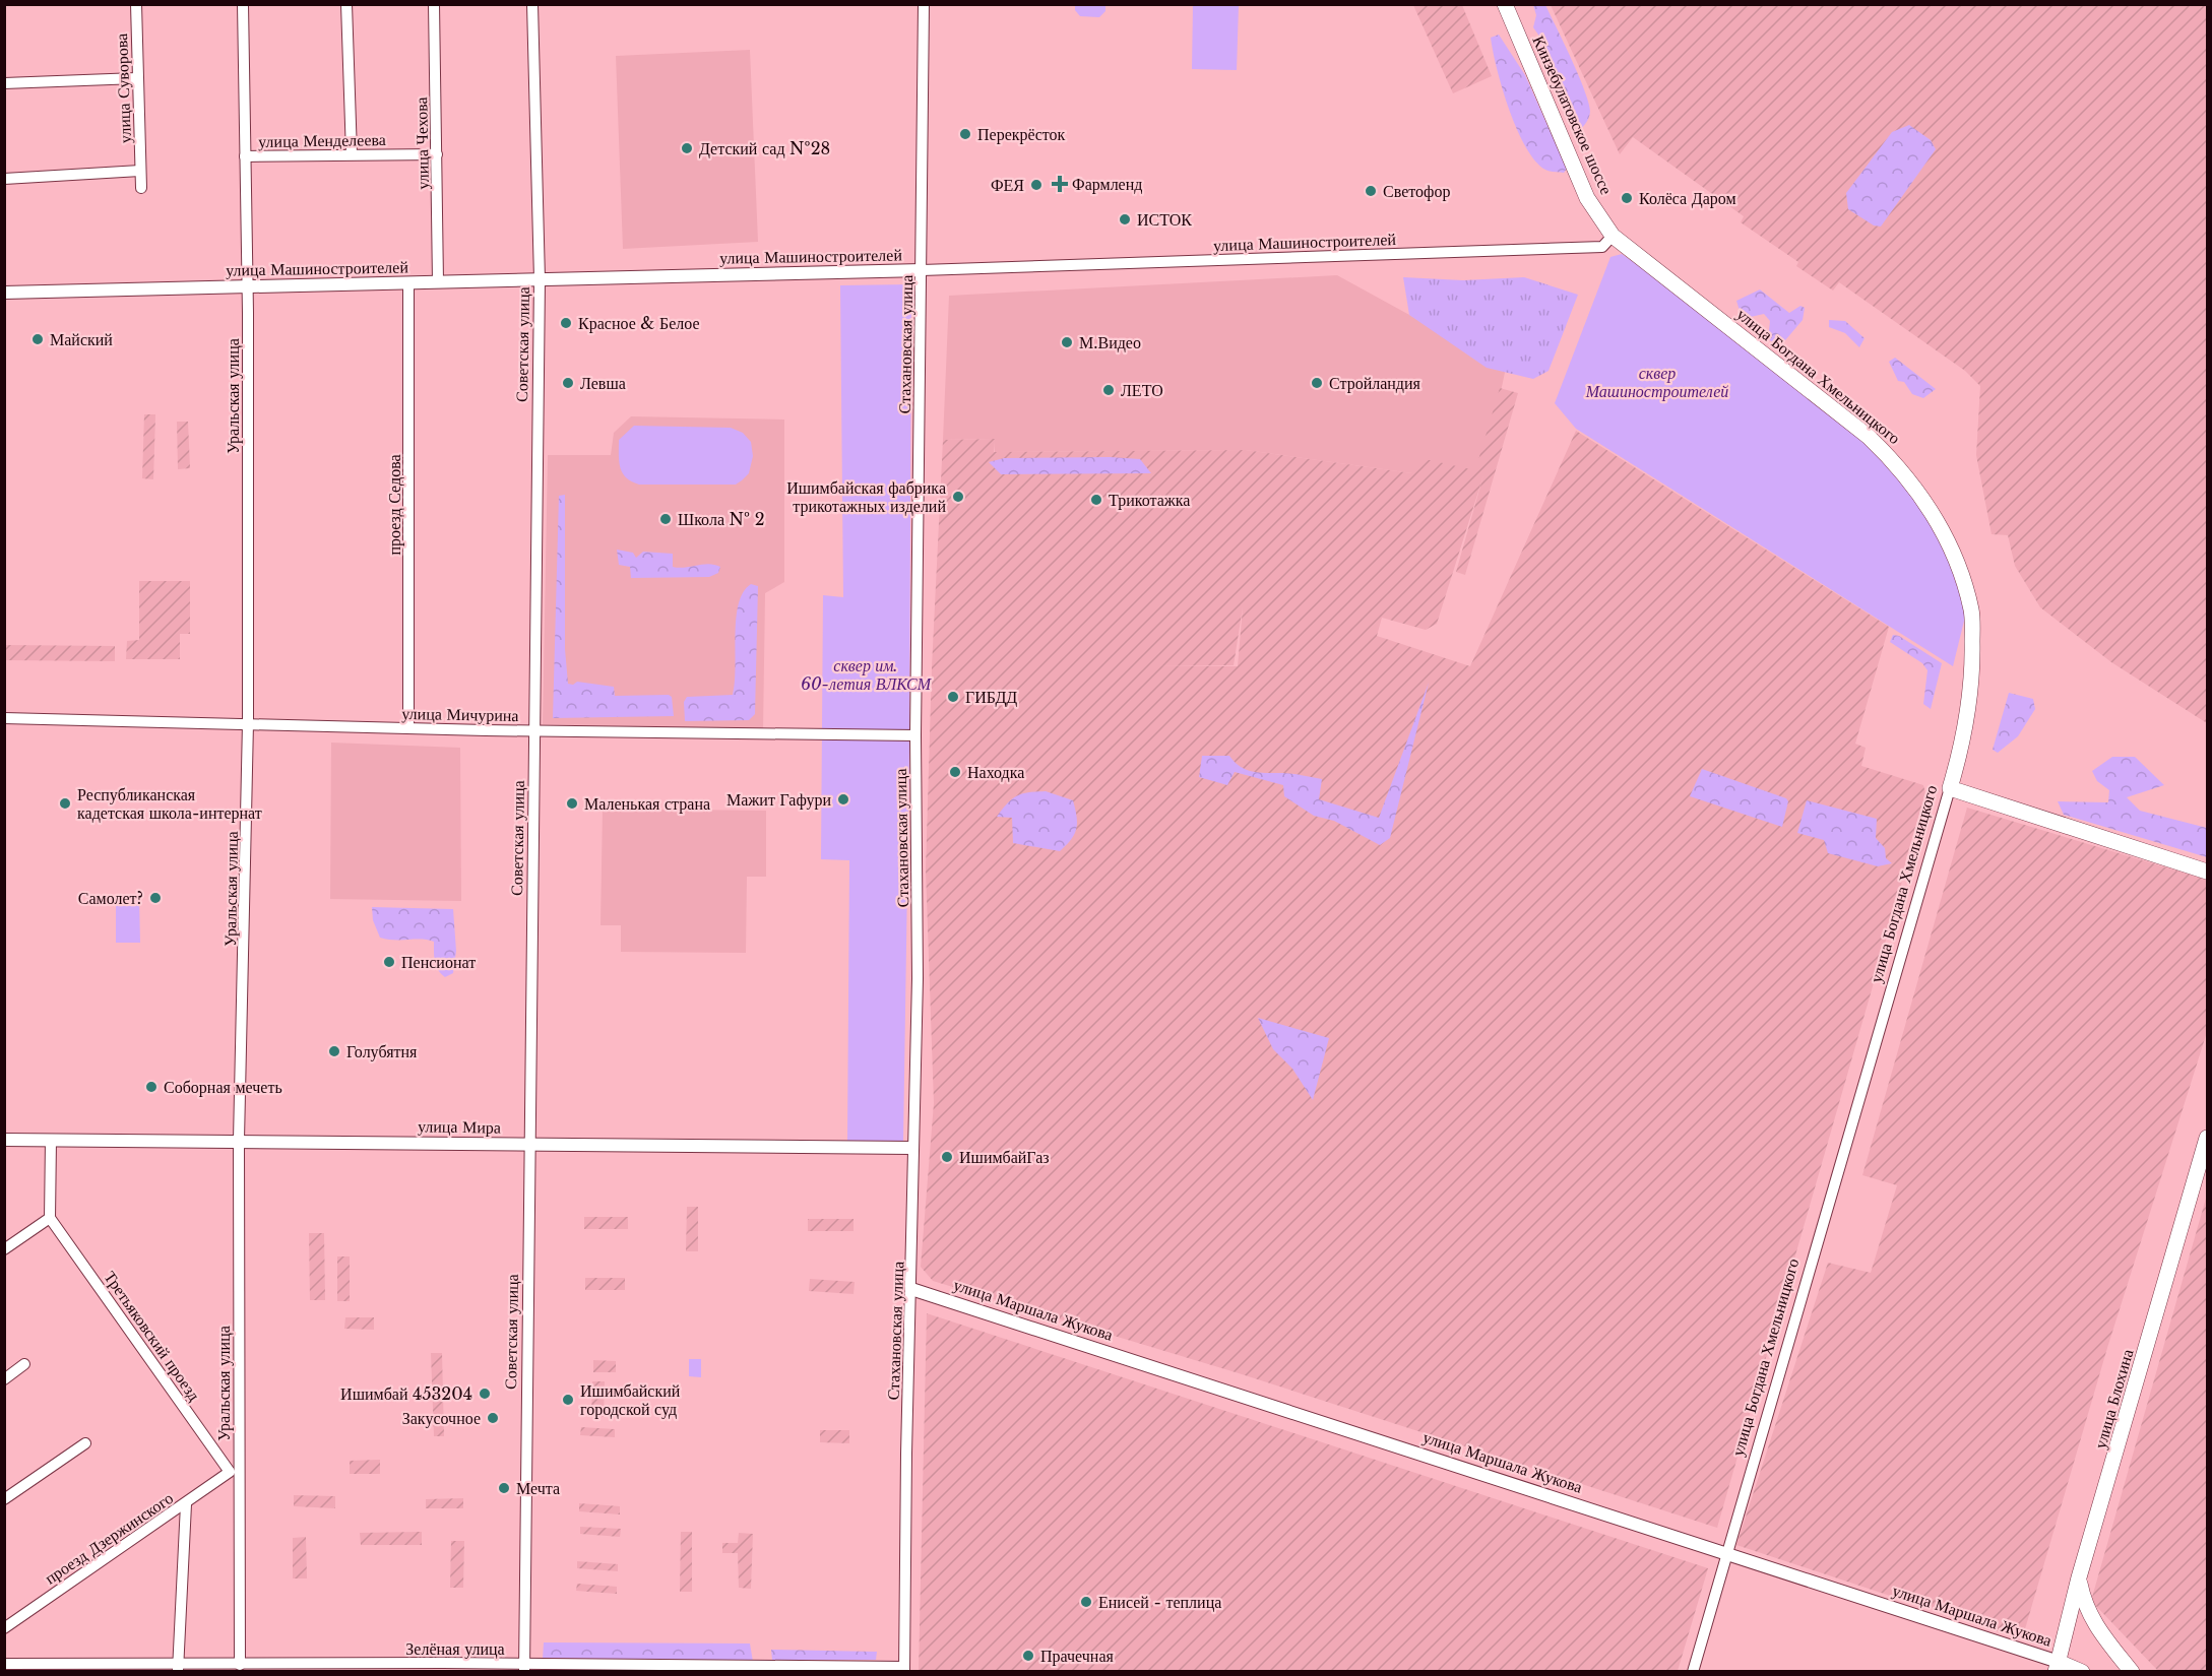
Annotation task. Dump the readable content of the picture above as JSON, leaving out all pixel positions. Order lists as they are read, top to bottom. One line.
{"streets":{"main road":["Кинзебулатовское шоссе","улица Богдана Хмельницкого","улица Маршала Жукова","улица Блохина"],"street":["улица Суворова","улица Менделеева","улица Чехова","улица Машиностроителей","Советская улица","Стахановская улица","Уральская улица","проезд Седова","улица Мичурина","улица Мира","Третьяковский проезд","проезд Дзержинского","Зелёная улица"]},"crossings":[["Кинзебулатовское шоссе","улица Машиностроителей"],["Кинзебулатовское шоссе","улица Богдана Хмельницкого"],["улица Менделеева","улица Чехова"],["улица Менделеева","Уральская улица"],["улица Чехова","улица Машиностроителей"],["улица Машиностроителей","Советская улица"],["улица Машиностроителей","Стахановская улица"],["улица Машиностроителей","улица Богдана Хмельницкого"],["улица Машиностроителей","Уральская улица"],["улица Машиностроителей","проезд Седова"],["Советская улица","улица Мичурина"],["Советская улица","улица Мира"],["Советская улица","Зелёная улица"],["Стахановская улица","улица Мичурина"],["Стахановская улица","улица Мира"],["Стахановская улица","улица Маршала Жукова"],["Стахановская улица","Зелёная улица"],["улица Богдана Хмельницкого","улица Маршала Жукова"],["Уральская улица","улица Мичурина"],["Уральская улица","улица Мира"],["Уральская улица","Зелёная улица"],["проезд Седова","улица Мичурина"],["улица Маршала Жукова","улица Блохина"],["Третьяковский проезд","проезд Дзержинского"]],"parks":["сквер Машиностроителей","сквер им. 60-летия ВЛКСМ"],"places":{"other":["Перекрёсток","Детский сад №28","ФЕЯ","Светофор","Колёса Даром","ИСТОК","Красное & Белое","Майский","М.Видео","Левша","Стройландия","ЛЕТО","Ишимбайская фабрика трикотажных изделий","Трикотажка","Школа № 2","ГИБДД","Находка","Мажит Гафури","Республиканская кадетская школа-интернат","Маленькая страна","Самолет?","Пенсионат","Голубятня","Соборная мечеть","ИшимбайГаз","Ишимбай 453204","Ишимбайский городской суд","Закусочное","Мечта","Енисей - теплица","Прачечная"],"health":["Фармленд"]}}
